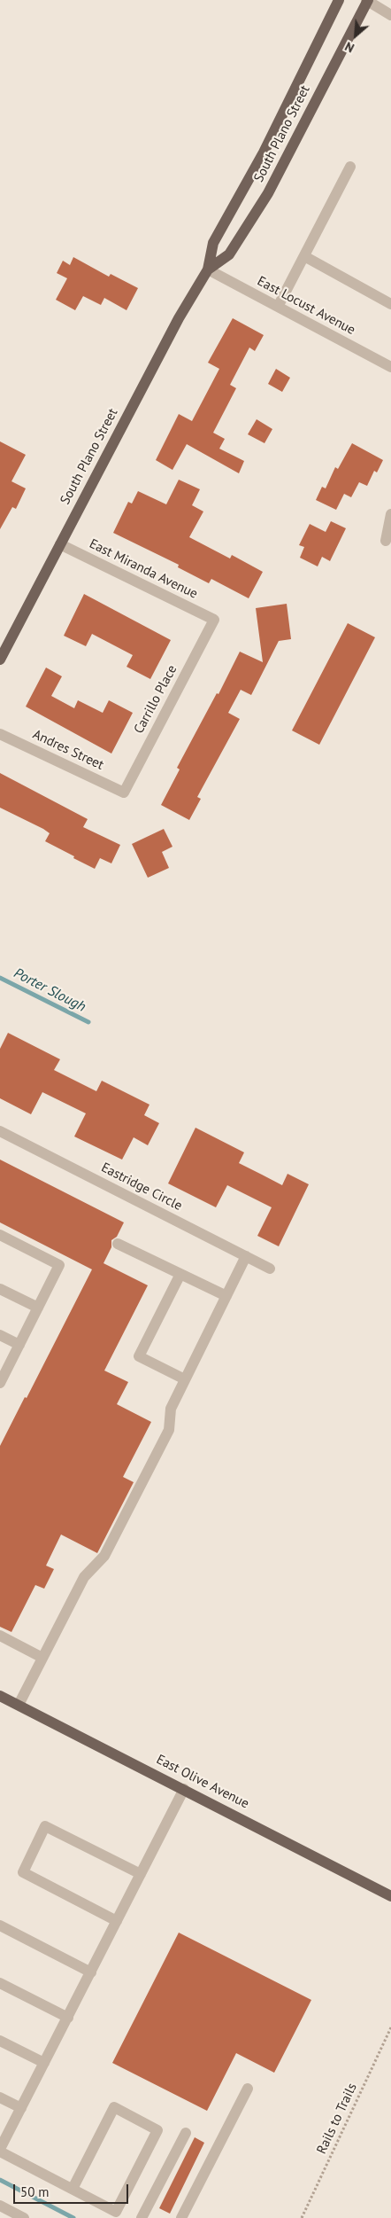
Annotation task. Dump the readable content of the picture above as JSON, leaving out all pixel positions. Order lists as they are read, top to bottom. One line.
{"streets":{"main road":["South Plano Street","East Olive Avenue"],"street":["East Locust Avenue","East Miranda Avenue","Carrillo Place","Andres Street","Eastridge Circle"],"path":["Rails to Trails"]},"crossings":[["South Plano Street","East Locust Avenue"],["South Plano Street","East Miranda Avenue"],["East Miranda Avenue","Carrillo Place"],["Carrillo Place","Andres Street"]],"water":["Porter Slough"],"scale_bar":"50 m","north":"bottom left"}
